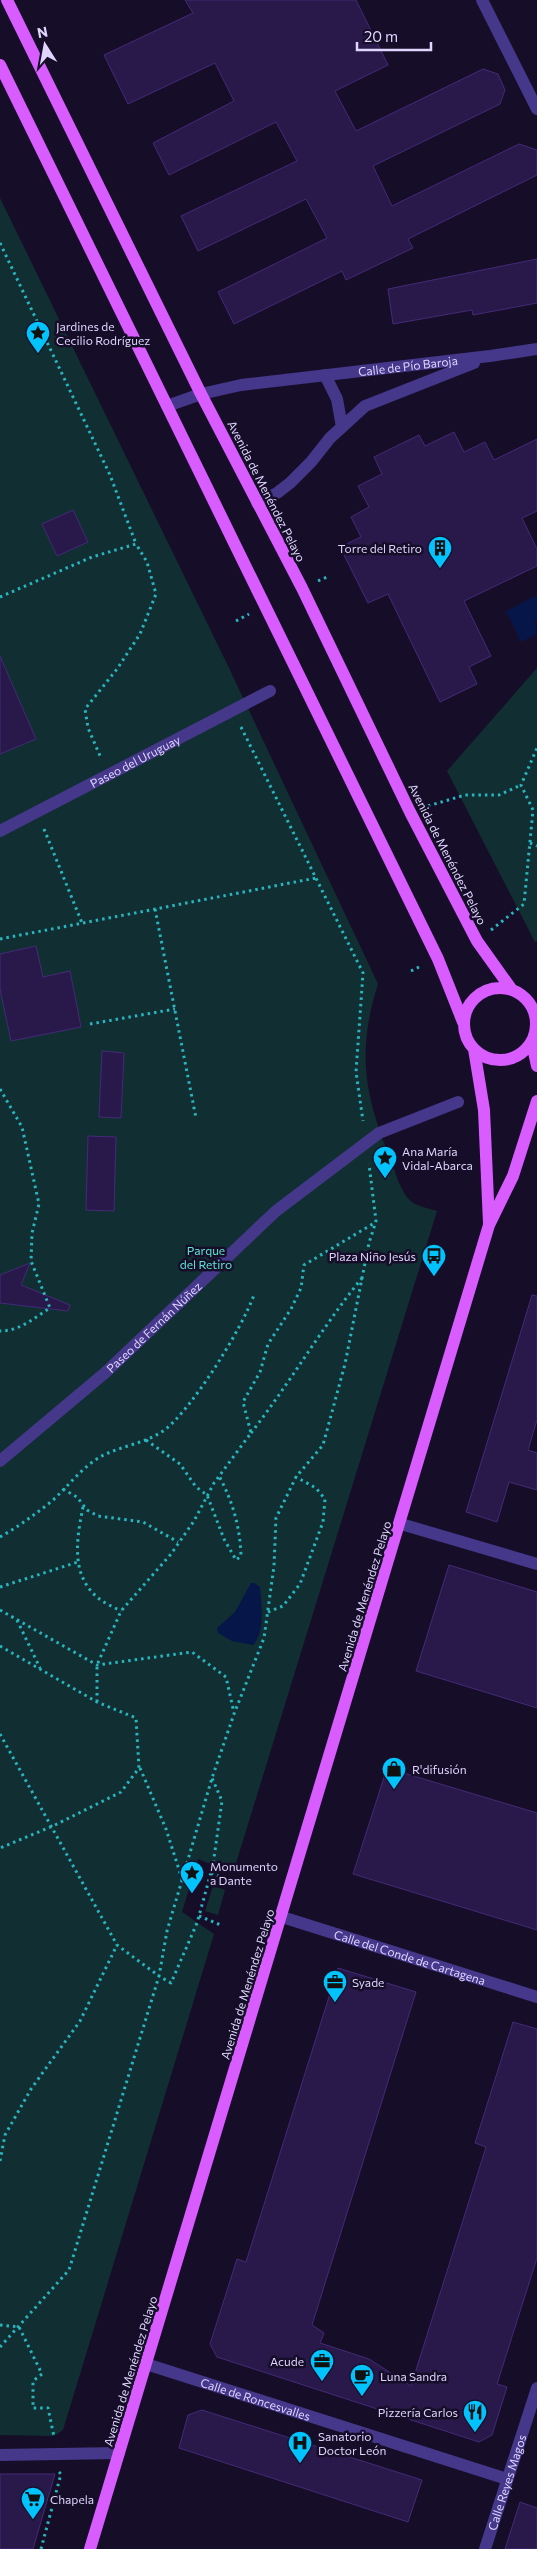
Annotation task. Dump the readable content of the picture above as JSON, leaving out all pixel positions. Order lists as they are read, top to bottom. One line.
{"streets":{"main road":["Avenida de Menéndez Pelayo"],"street":["Calle de Pío Baroja","Paseo del Uruguay","Paseo de Fernán Núñez","Calle del Conde de Cartagena","Calle de Roncesvalles","Calle Reyes Magos"]},"crossings":[["Calle de Pío Baroja","Avenida de Menéndez Pelayo"],["Avenida de Menéndez Pelayo","Calle del Conde de Cartagena"],["Avenida de Menéndez Pelayo","Calle de Roncesvalles"],["Calle de Roncesvalles","Calle Reyes Magos"]],"parks":["Parque del Retiro"],"places":{"place":["Jardines de Cecilio Rodríguez","Ana María Vidal-Abarca","Monumento a Dante"],"building":["Torre del Retiro"],"bus stop":["Plaza Niño Jesús"],"shop":["R'difusión"],"office":["Syade","Acude"],"cafe":["Luna Sandra"],"restaurant":["Pizzería Carlos"],"hospital":["Sanatorio Doctor León"],"supermarket":["Chapela"]},"scale_bar":"20 m","north":"top"}
